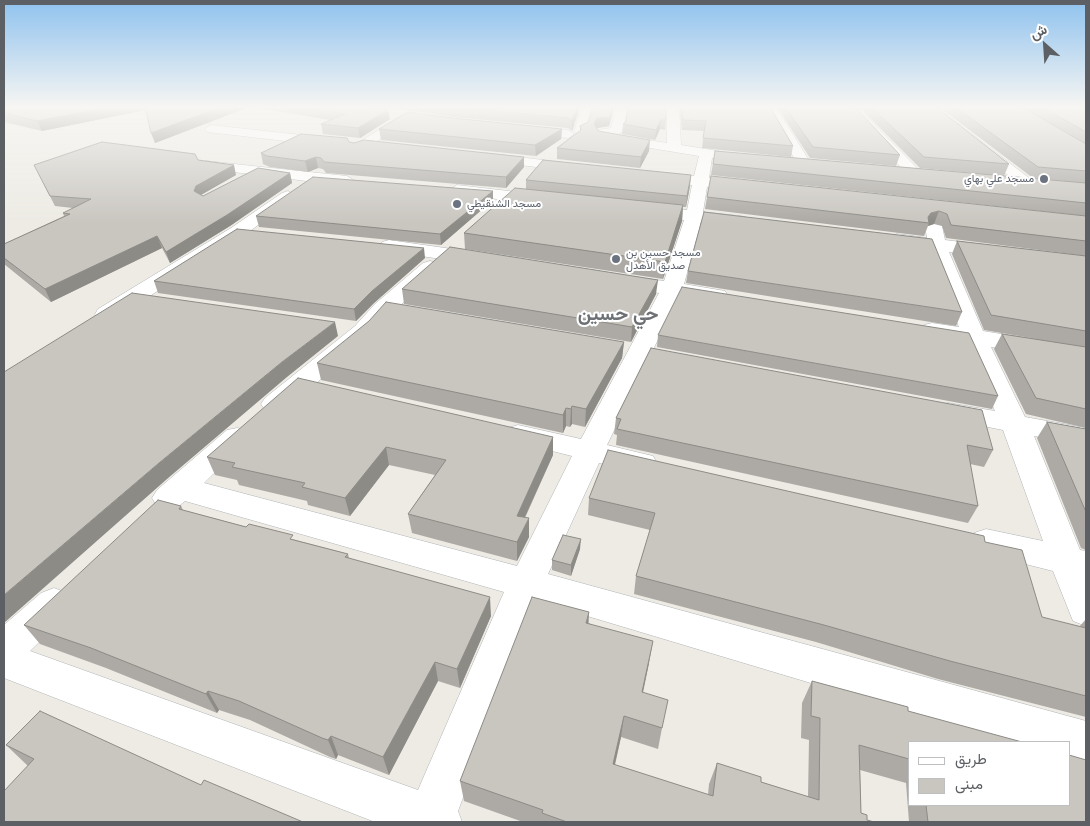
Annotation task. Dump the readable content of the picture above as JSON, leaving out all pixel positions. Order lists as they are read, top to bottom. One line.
{"districts":["حي حسين"],"places":["مسجد علي بهاي","مسجد الشنقيطي","مسجد حسين بن صديق الأهدل"],"legend":["طريق","مبنى"],"north":"top left"}
